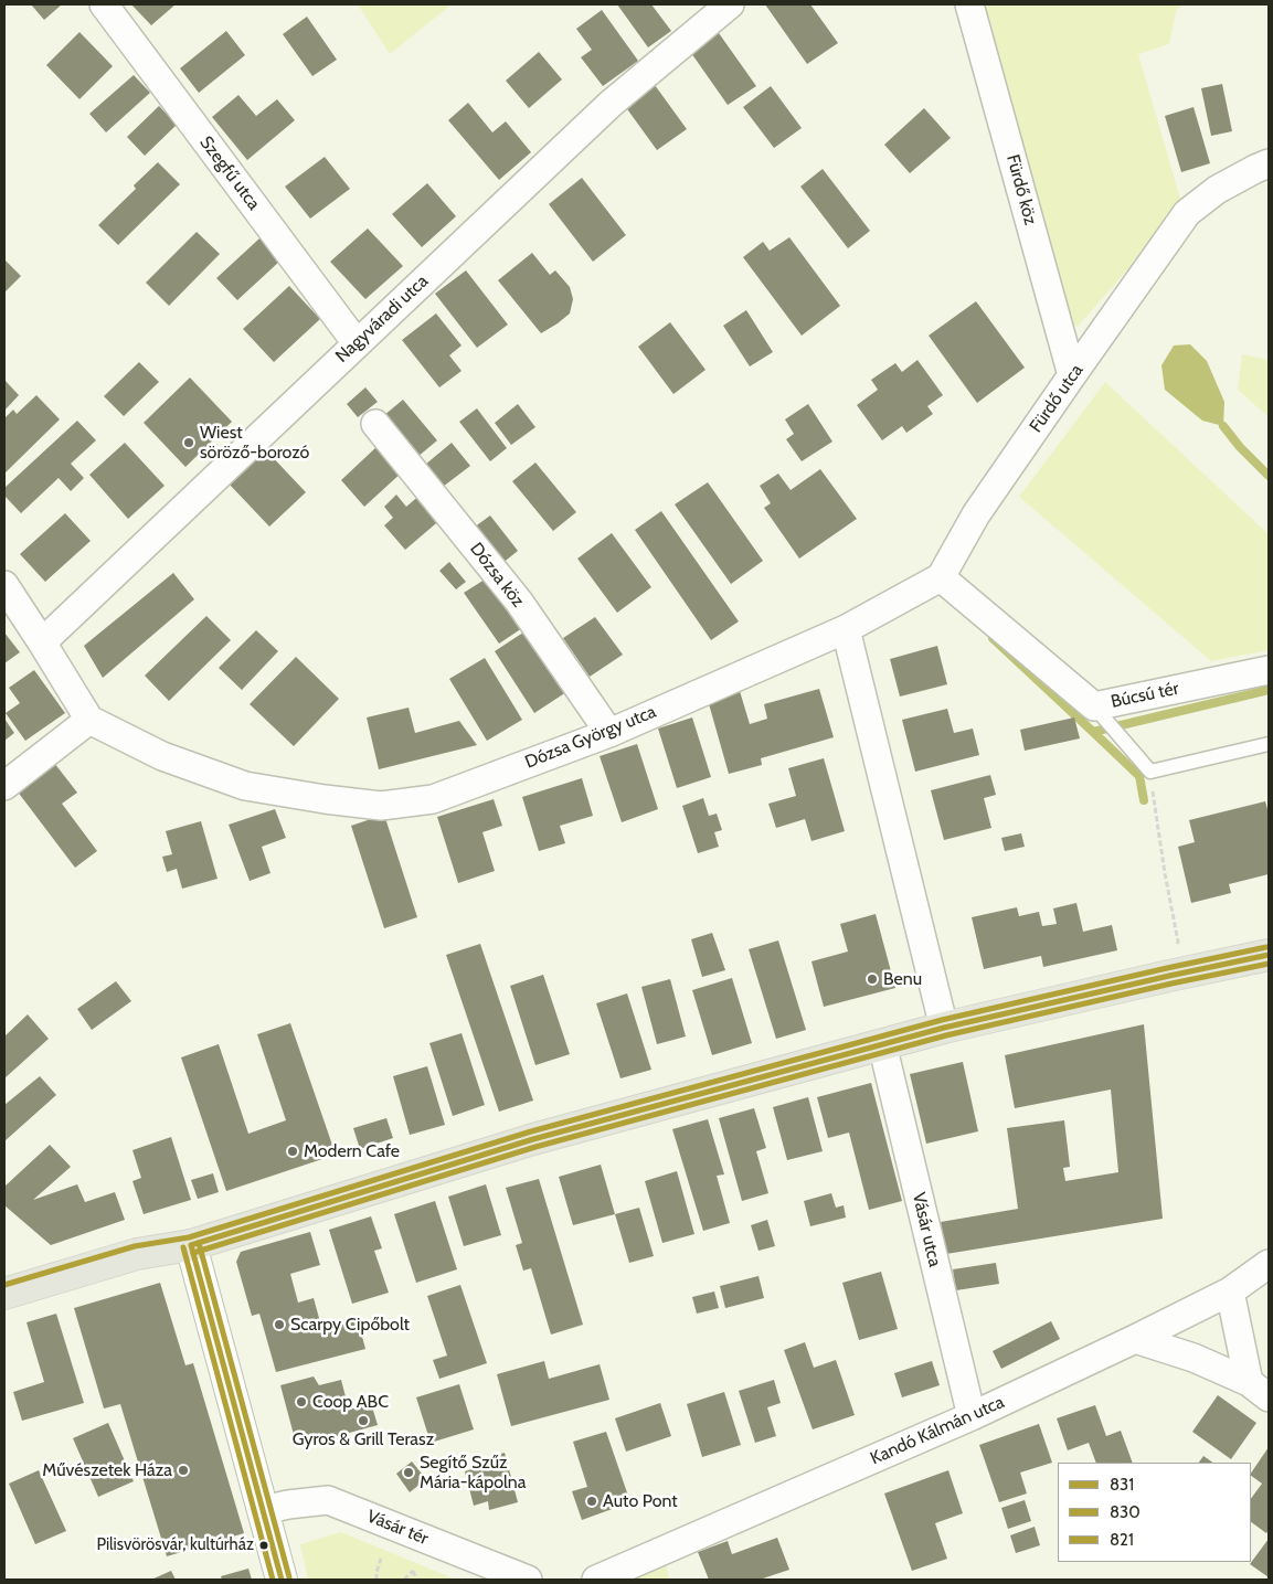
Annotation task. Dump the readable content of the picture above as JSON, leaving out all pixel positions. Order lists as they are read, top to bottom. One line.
{"streets":{"street":["Szegfű utca","Fürdő köz","Nagyváradi utca","Fürdő utca","Dózsa köz","Búcsú tér","Dózsa György utca","Vásár utca","Kandó Kálmán utca","Vásár tér"]},"crossings":[["Szegfű utca","Nagyváradi utca"],["Fürdő köz","Fürdő utca"],["Fürdő utca","Búcsú tér"],["Dózsa köz","Dózsa György utca"],["Vásár utca","Kandó Kálmán utca"]],"places":["Wiest söröző-borozó","Benu","Modern Cafe","Scarpy Cipőbolt","Coop ABC","Gyros & Grill Terasz","Művészetek Háza","Segítő Szűz Mária-kápolna","Auto Pont","Pilisvörösvár, kultúrház"],"lines":["transit line 821","transit line 831","transit line 830"],"legend":["831","830","821"]}
